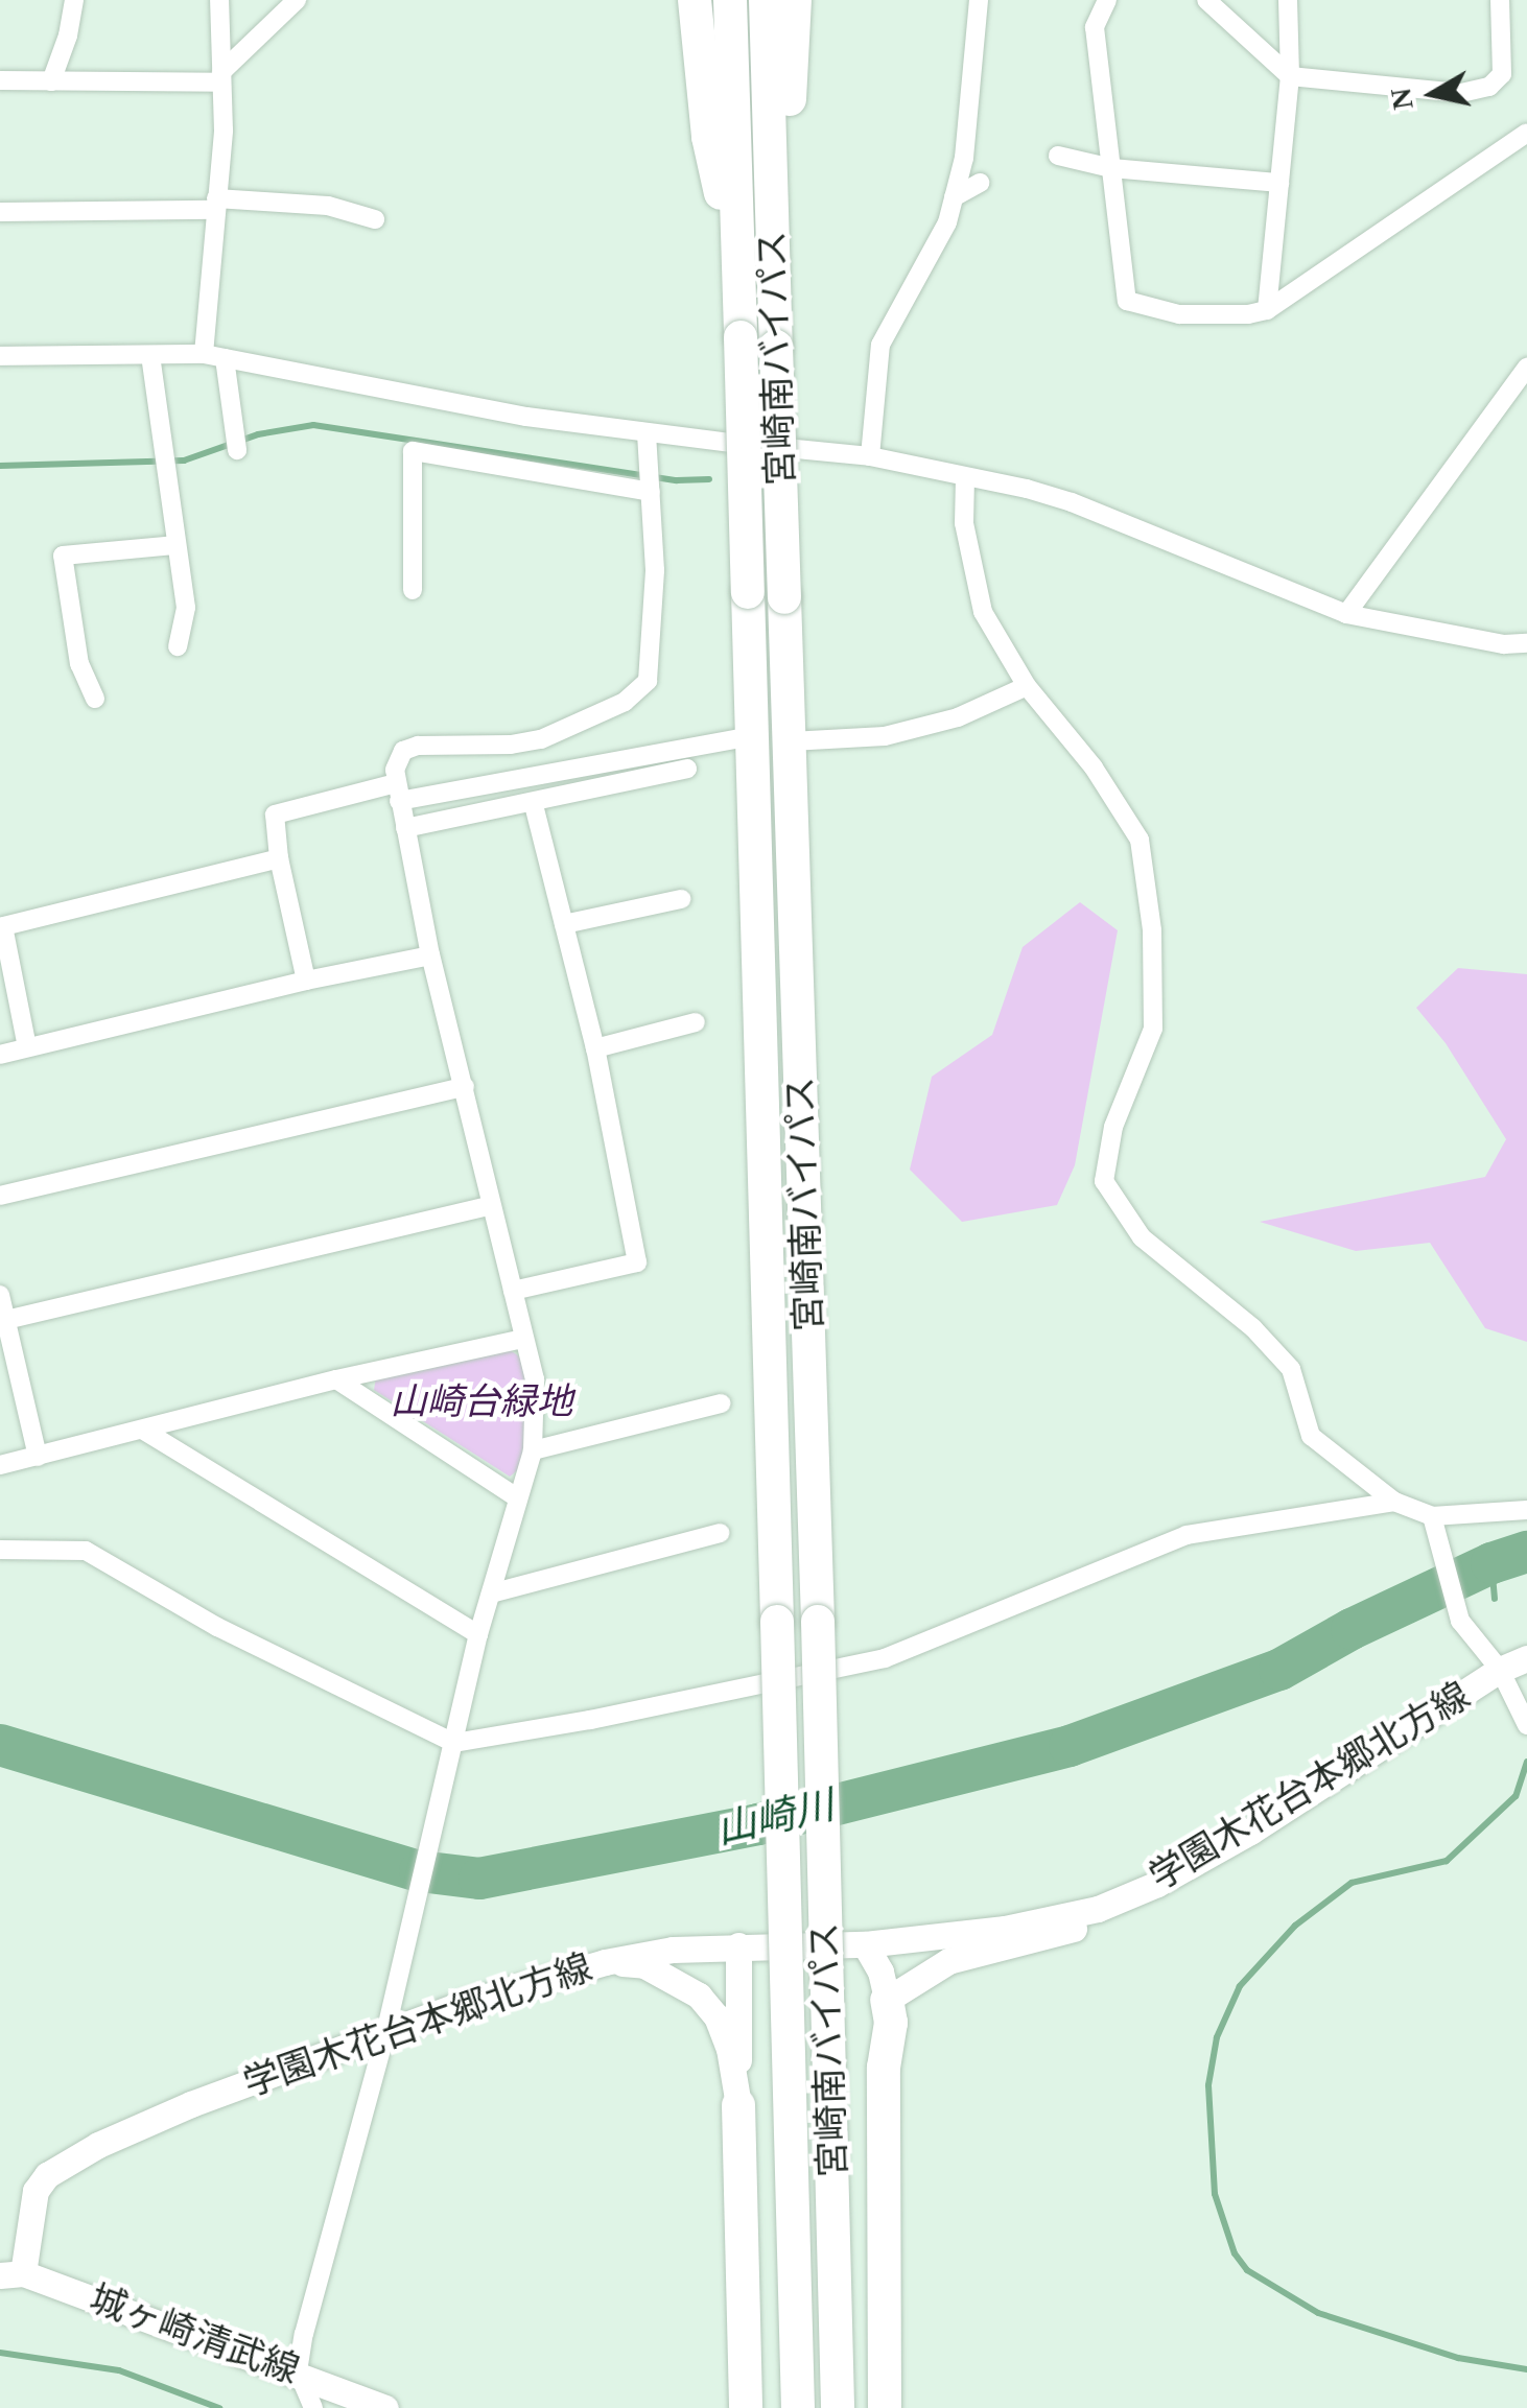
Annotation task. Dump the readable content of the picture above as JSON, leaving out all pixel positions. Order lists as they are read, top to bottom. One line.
{"streets":{"highway":["宮崎南バイパス"],"main road":["学園木花台本郷北方線","城ヶ崎清武線"]},"crossings":[["学園木花台本郷北方線","城ヶ崎清武線"]],"water":["山崎川"],"parks":["山崎台緑地"],"north":"left"}
